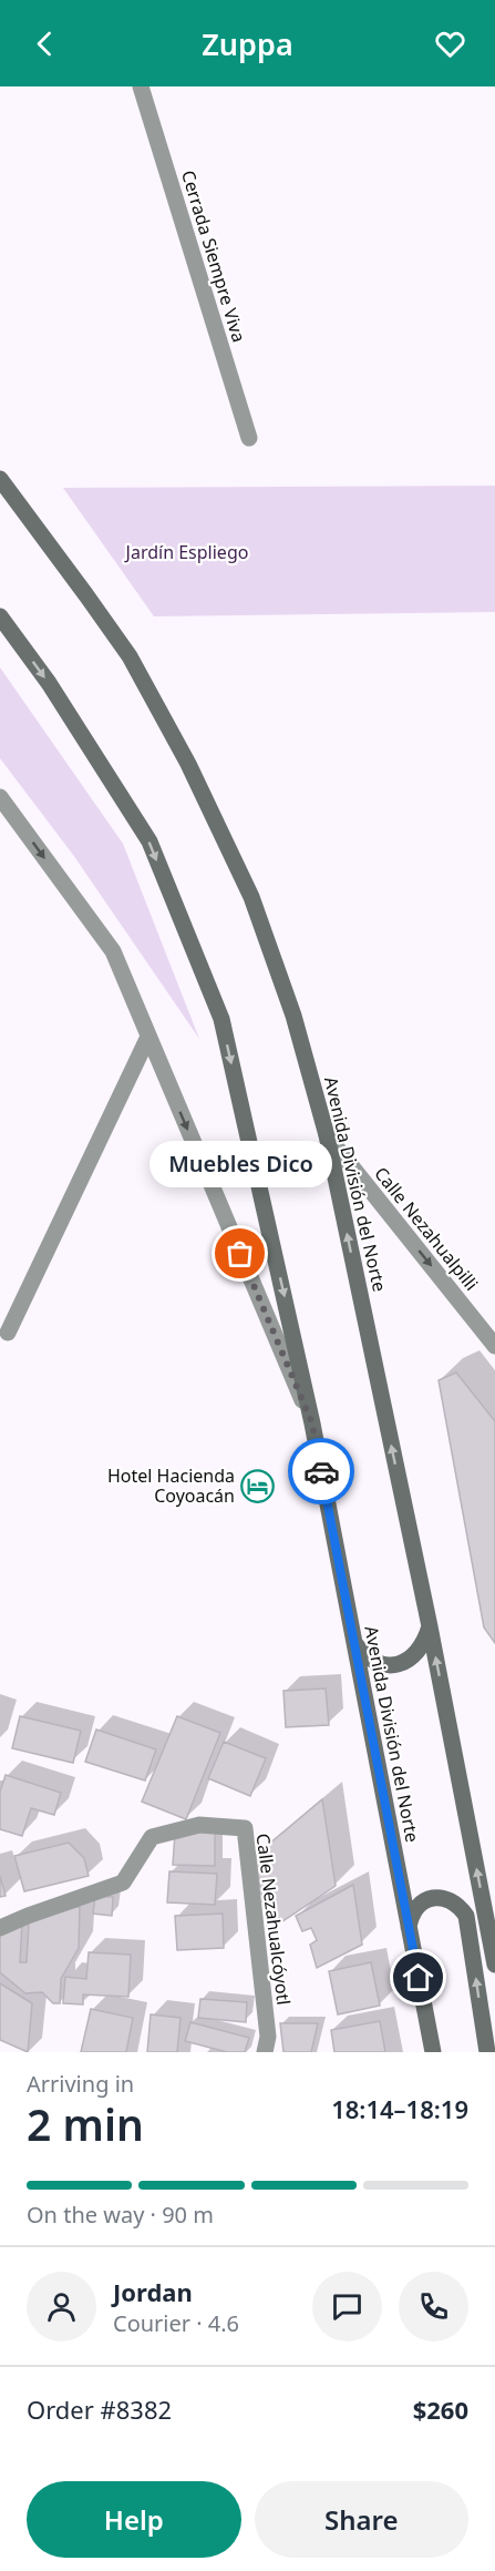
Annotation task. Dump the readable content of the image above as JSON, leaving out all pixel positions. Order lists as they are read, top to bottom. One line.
{"streets":{"main road":["Avenida División del Norte"],"street":["Cerrada Siempre Viva","Calle Nezahualpilli","Calle Nezahualcóyotl"]},"crossings":[["Avenida División del Norte","Calle Nezahualpilli"]],"one_way":["Calle Nezahualpilli"],"parks":["Jardín Espliego"],"places":{"other":["Muebles Dico"],"hotel":["Hotel Hacienda Coyoacán"]},"page":{"header":"Zuppa","bubble":"Muebles Dico","heading":["2 min","Arriving in","18:14–18:19"],"panel":["Jordan","Courier · 4.6","Order #8382","$260"],"bar":"On the way · 90 m","buttons":["Help","Share"]}}
